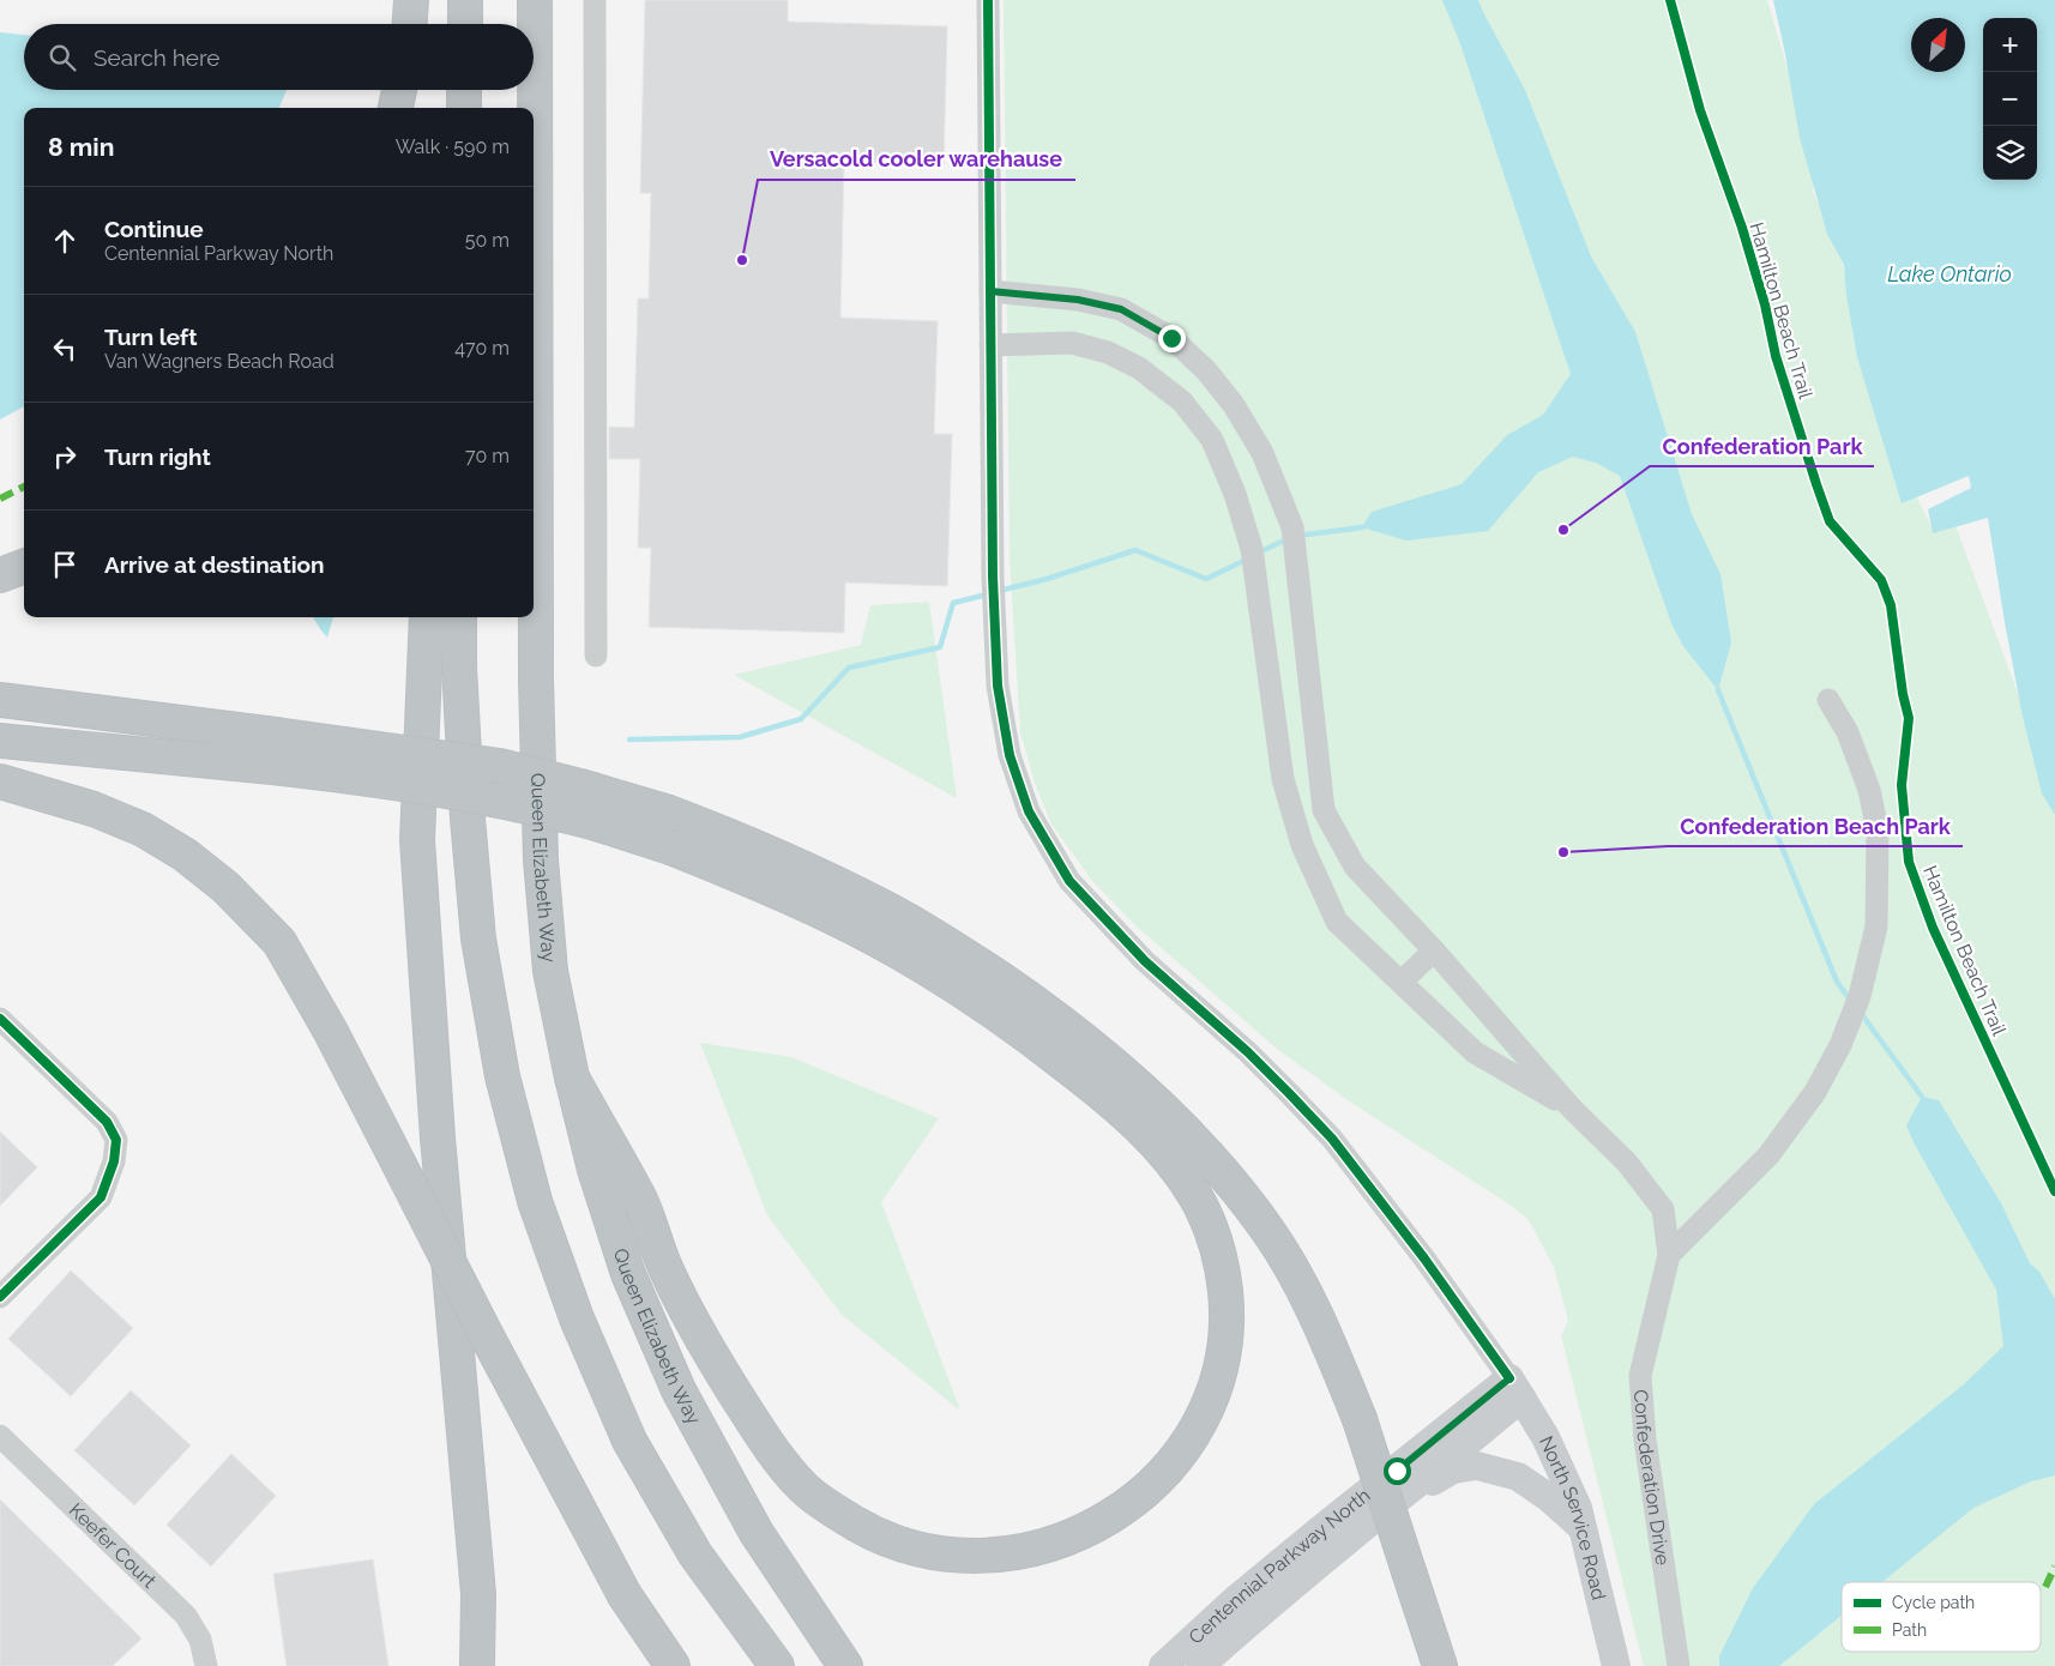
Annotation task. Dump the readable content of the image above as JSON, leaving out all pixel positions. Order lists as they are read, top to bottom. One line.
{"streets":{"highway":["Queen Elizabeth Way"],"main road":["North Service Road","Centennial Parkway North"],"street":["Confederation Drive","Keefer Court"],"cycle path":["Hamilton Beach Trail"]},"crossings":[["North Service Road","Centennial Parkway North"]],"water":["Lake Ontario"],"places":["Versacold cooler warehause","Confederation Park","Confederation Beach Park"],"legend":["Cycle path","Path"],"north":"top right","page":{"map_buttons":["+","−"],"search":"Search here","heading":["8 min","Walk · 590 m"],"list":[["Continue","Centennial Parkway North","50 m"],["Turn left","Van Wagners Beach Road","470 m"],["Turn right","70 m"],"Arrive at destination"]}}
